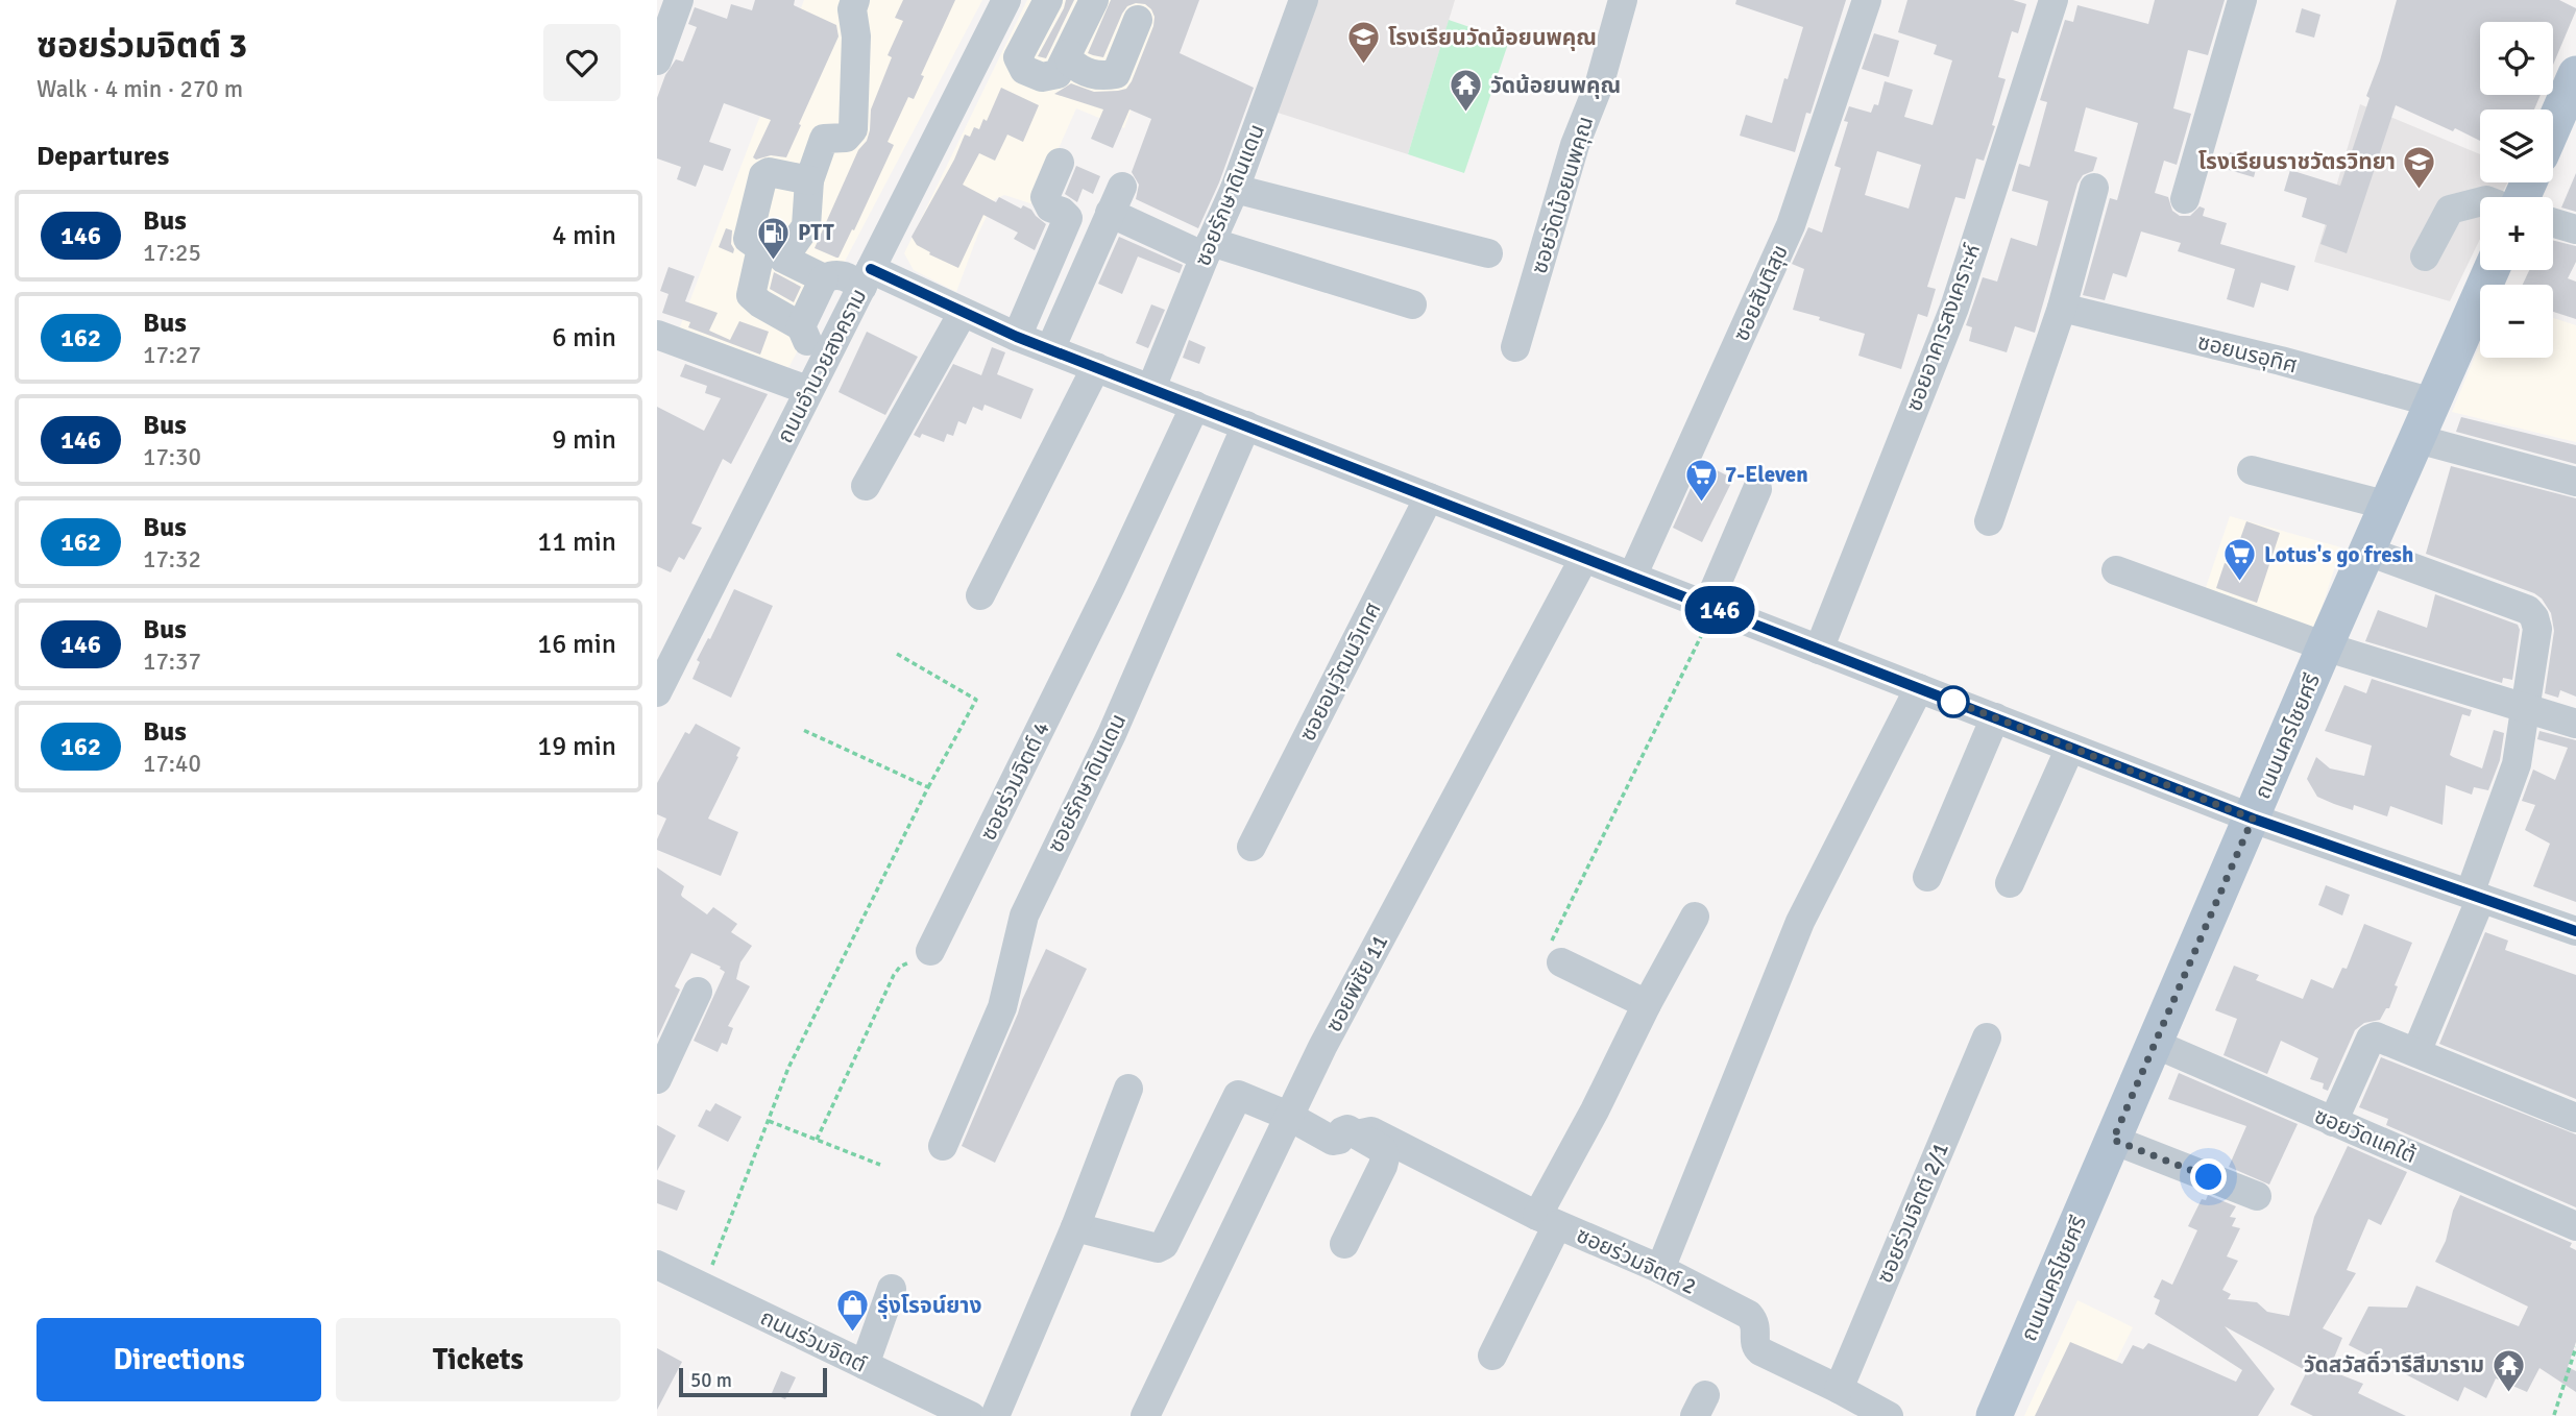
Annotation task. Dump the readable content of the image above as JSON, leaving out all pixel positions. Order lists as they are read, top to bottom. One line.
{"streets":{"main road":["ถนนนครไชยศรี"],"street":["ซอยรักษาดินแดน","ซอยวัดน้อยนพคุณ","ซอยสันติสุข","ซอยอาคารสงเคราะห์","ซอยนรอุทิศ","ถนนอำนวยสงคราม","ซอยอนุวัฒนวิเทศ","ซอยร่วมจิตต์ 4","ซอยพิชัย 11","ซอยวัดแคใต้","ซอยร่วมจิตต์ 2/1","ซอยร่วมจิตต์ 2","ถนนร่วมจิตต์"]},"crossings":[["ซอยนรอุทิศ","ถนนนครไชยศรี"],["ถนนนครไชยศรี","ซอยวัดแคใต้"],["ซอยพิชัย 11","ซอยร่วมจิตต์ 2"],["ซอยร่วมจิตต์ 2/1","ซอยร่วมจิตต์ 2"]],"places":{"school or university":["โรงเรียนวัดน้อยนพคุณ","โรงเรียนราชวัตรวิทยา"],"temple":["วัดน้อยนพคุณ","วัดสวัสดิ์วารีสีมาราม"],"fuel station":["PTT"],"supermarket":["7-Eleven","Lotus's go fresh"],"shop":["รุ่งโรจน์ยาง"]},"lines":["bus line 146"],"scale_bar":"50 m","page":{"heading":[["ซอยร่วมจิตต์ 3","Walk · 4 min · 270 m"],"Departures"],"on_map":"146","map_buttons":["+","−"],"list":[{"mark":"146","name":"Bus","note":"17:25","value":"4 min"},{"mark":"162","name":"Bus","note":"17:27","value":"6 min"},{"mark":"146","name":"Bus","note":"17:30","value":"9 min"},{"mark":"162","name":"Bus","note":"17:32","value":"11 min"},{"mark":"146","name":"Bus","note":"17:37","value":"16 min"},{"mark":"162","name":"Bus","note":"17:40","value":"19 min"}],"buttons":["Directions","Tickets"],"scale":"50 m"}}
